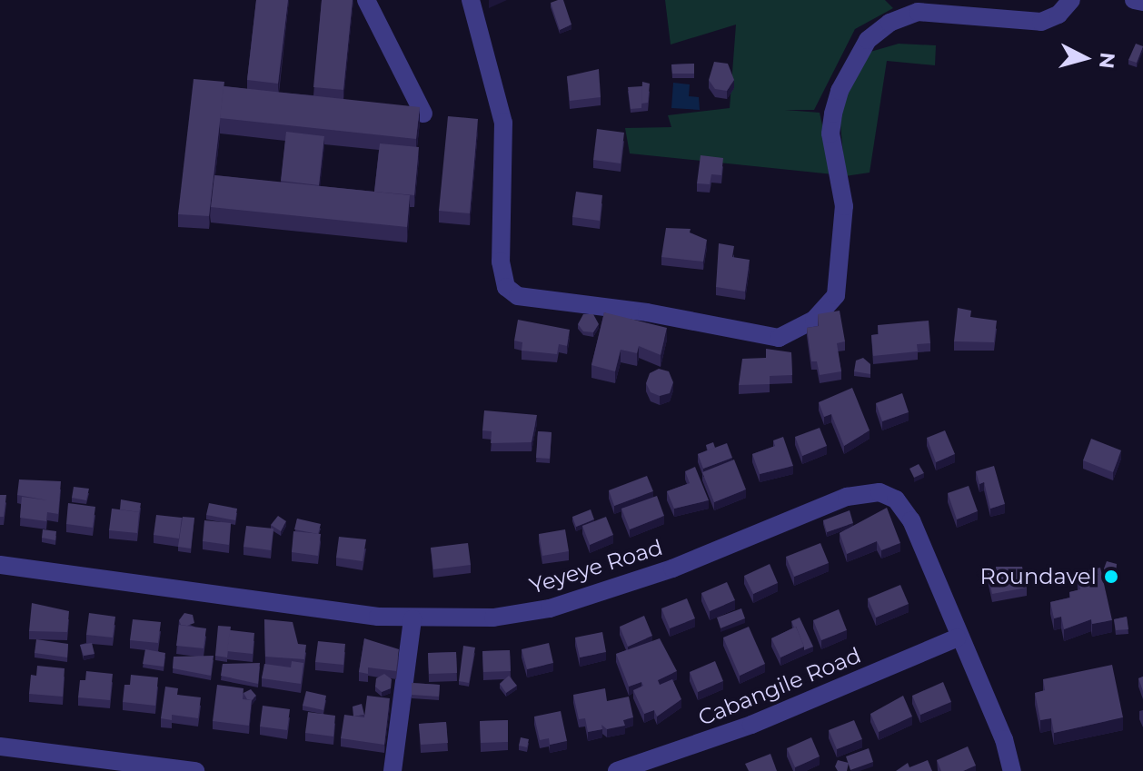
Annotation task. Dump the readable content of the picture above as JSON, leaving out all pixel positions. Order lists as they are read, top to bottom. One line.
{"streets":{"street":["Yeyeye Road","Cabangile Road"]},"crossings":[["Yeyeye Road","Cabangile Road"]],"places":["Roundavel"],"north":"right"}
